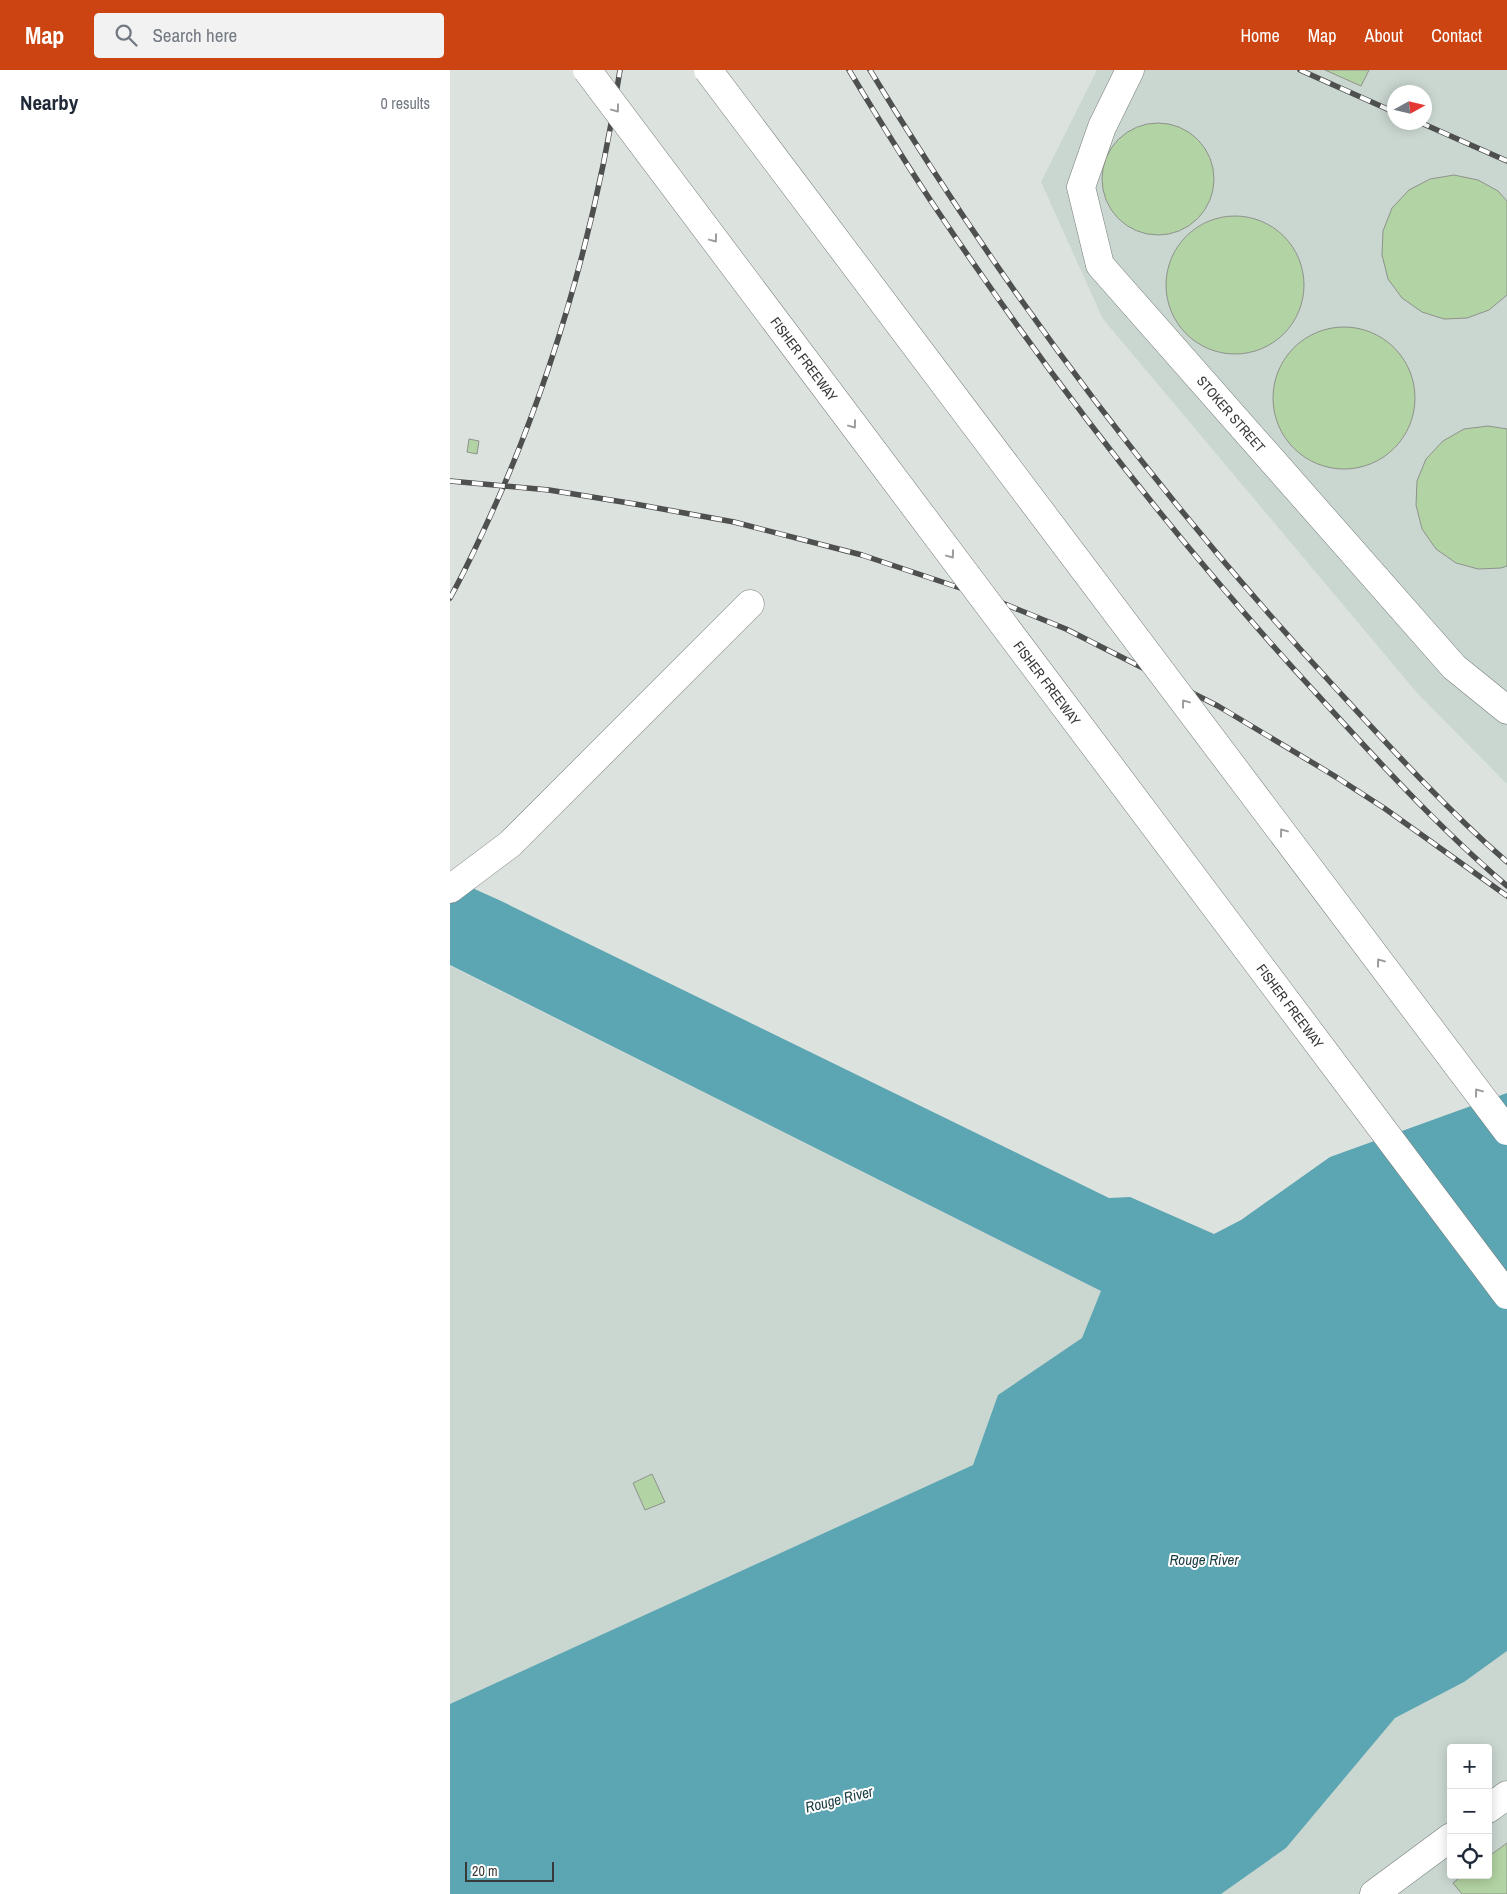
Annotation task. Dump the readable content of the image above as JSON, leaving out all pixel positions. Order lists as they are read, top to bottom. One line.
{"streets":{"main road":["FISHER FREEWAY","STOKER STREET"]},"water":["Rouge River"],"scale_bar":"20 m","north":"right","page":{"header":"Map","search":"Search here","nav":["Home","Map","About","Contact"],"heading":["Nearby","0 results"],"map_buttons":["+","−"],"scale":"20 m"}}
